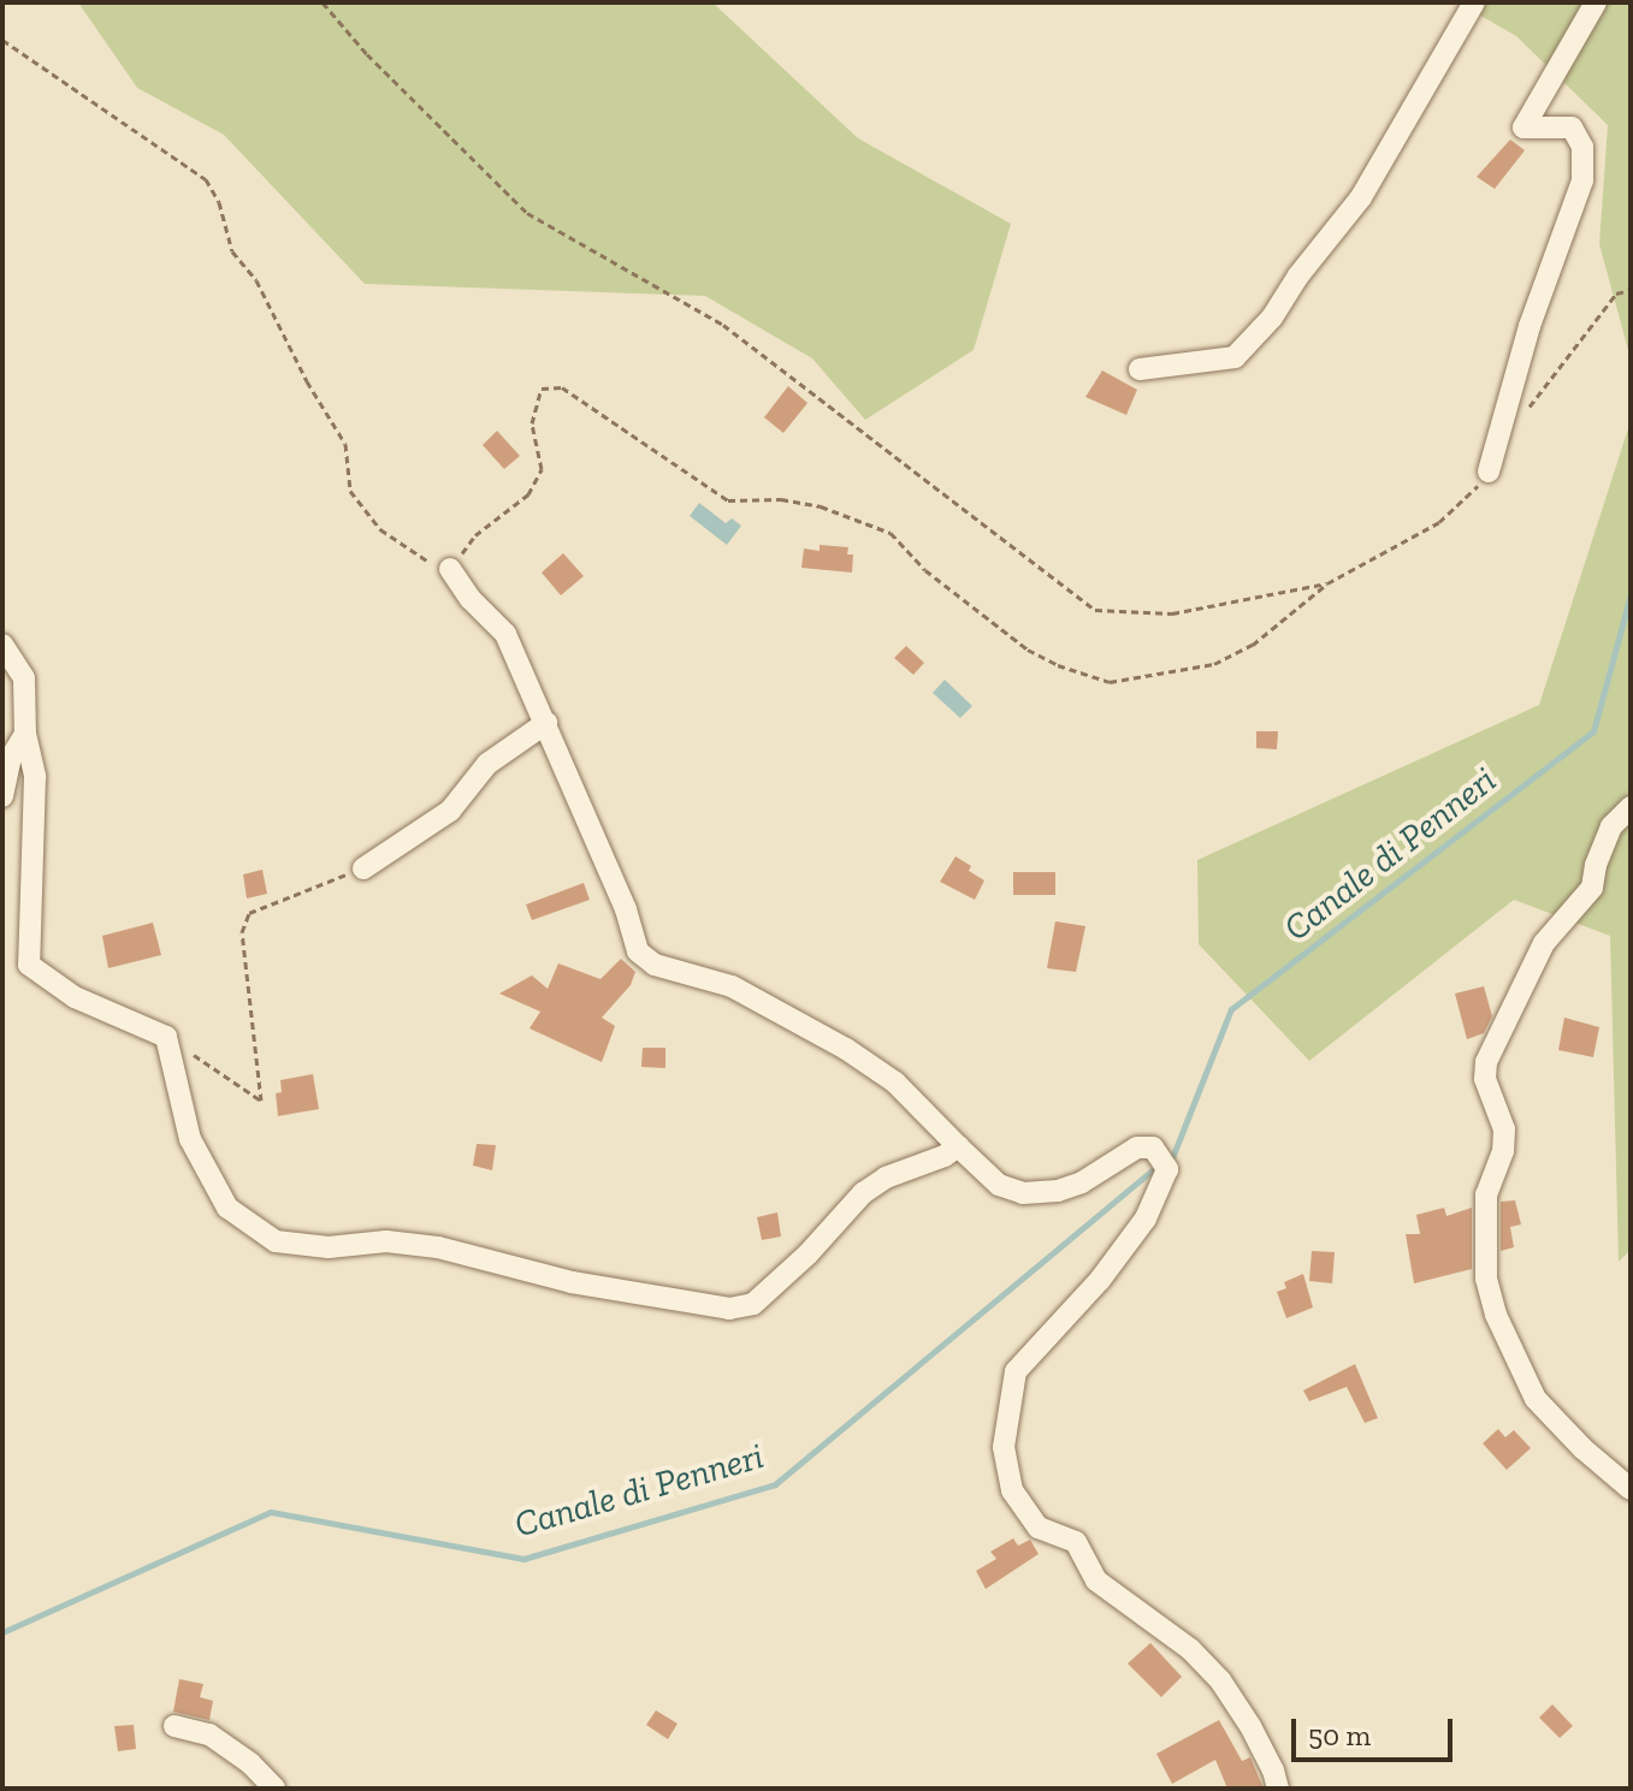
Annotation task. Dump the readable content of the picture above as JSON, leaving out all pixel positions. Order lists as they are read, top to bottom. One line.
{"water":["Canale di Penneri"],"scale_bar":"50 m"}
